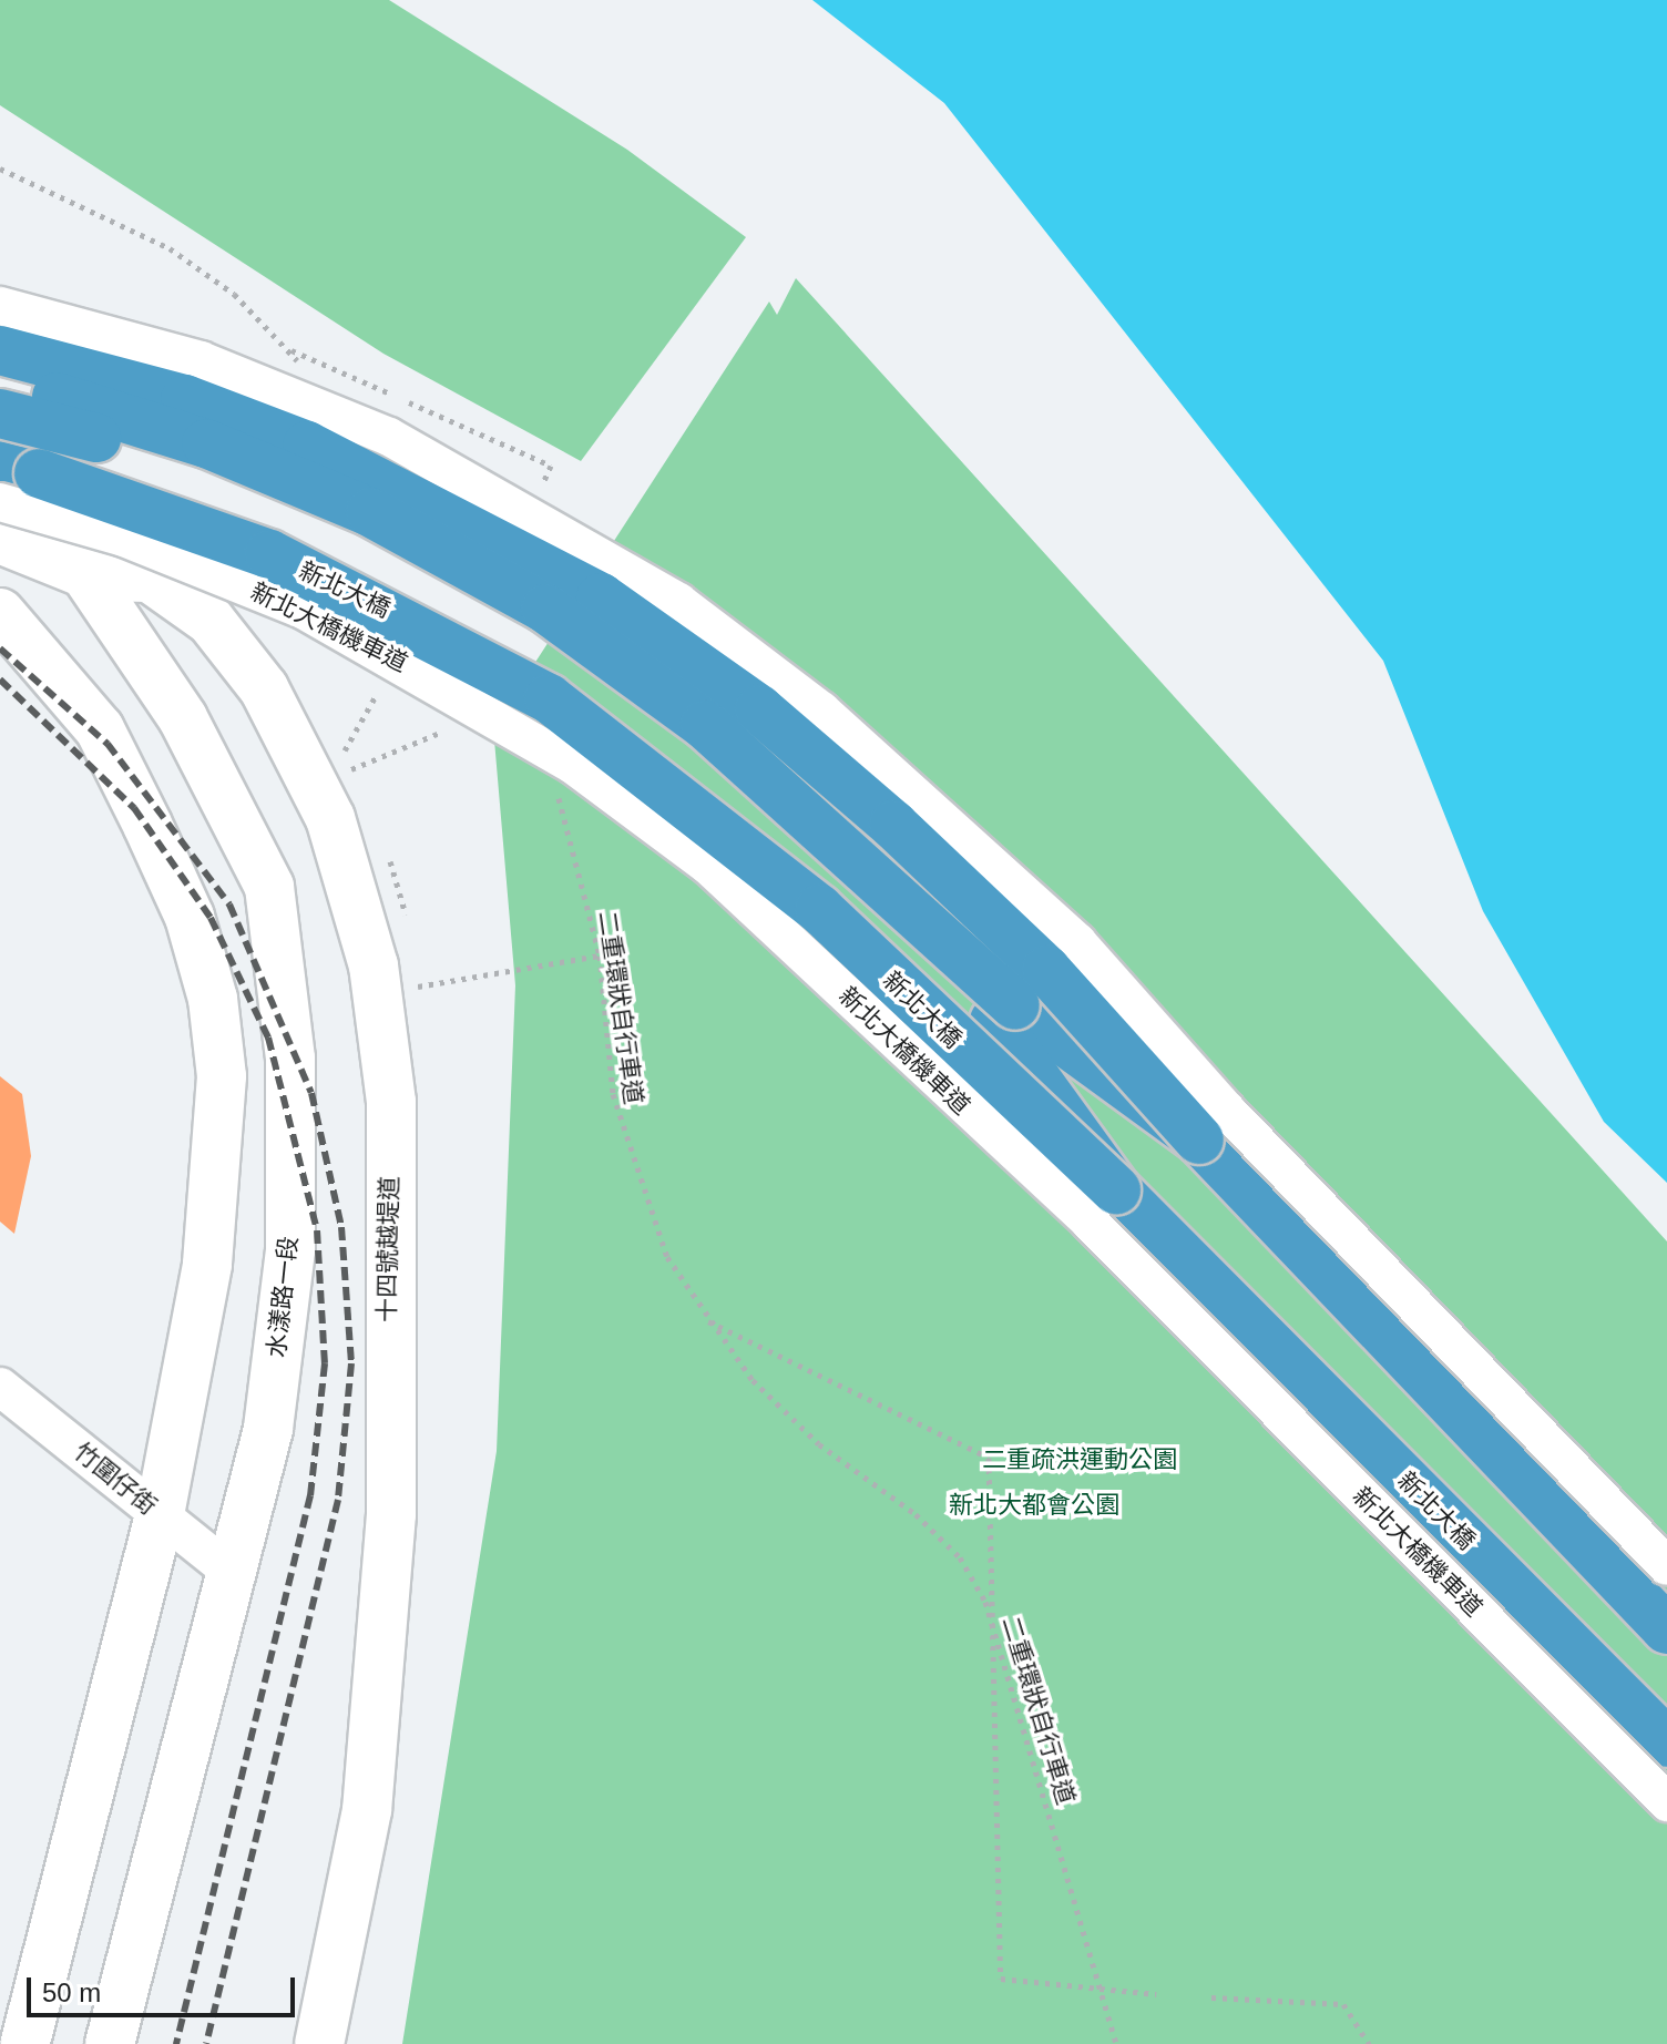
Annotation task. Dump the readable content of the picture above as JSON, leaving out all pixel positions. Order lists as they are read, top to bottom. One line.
{"streets":{"highway":["新北大橋"],"street":["新北大橋機車道","十四號越堤道","水漾路一段","竹圍仔街"],"path":["二重環狀自行車道"]},"crossings":[["新北大橋","新北大橋機車道"],["新北大橋","水漾路一段"],["新北大橋機車道","水漾路一段"],["十四號越堤道","水漾路一段"],["水漾路一段","竹圍仔街"]],"parks":["二重疏洪運動公園","新北大都會公園"],"scale_bar":"50 m"}
